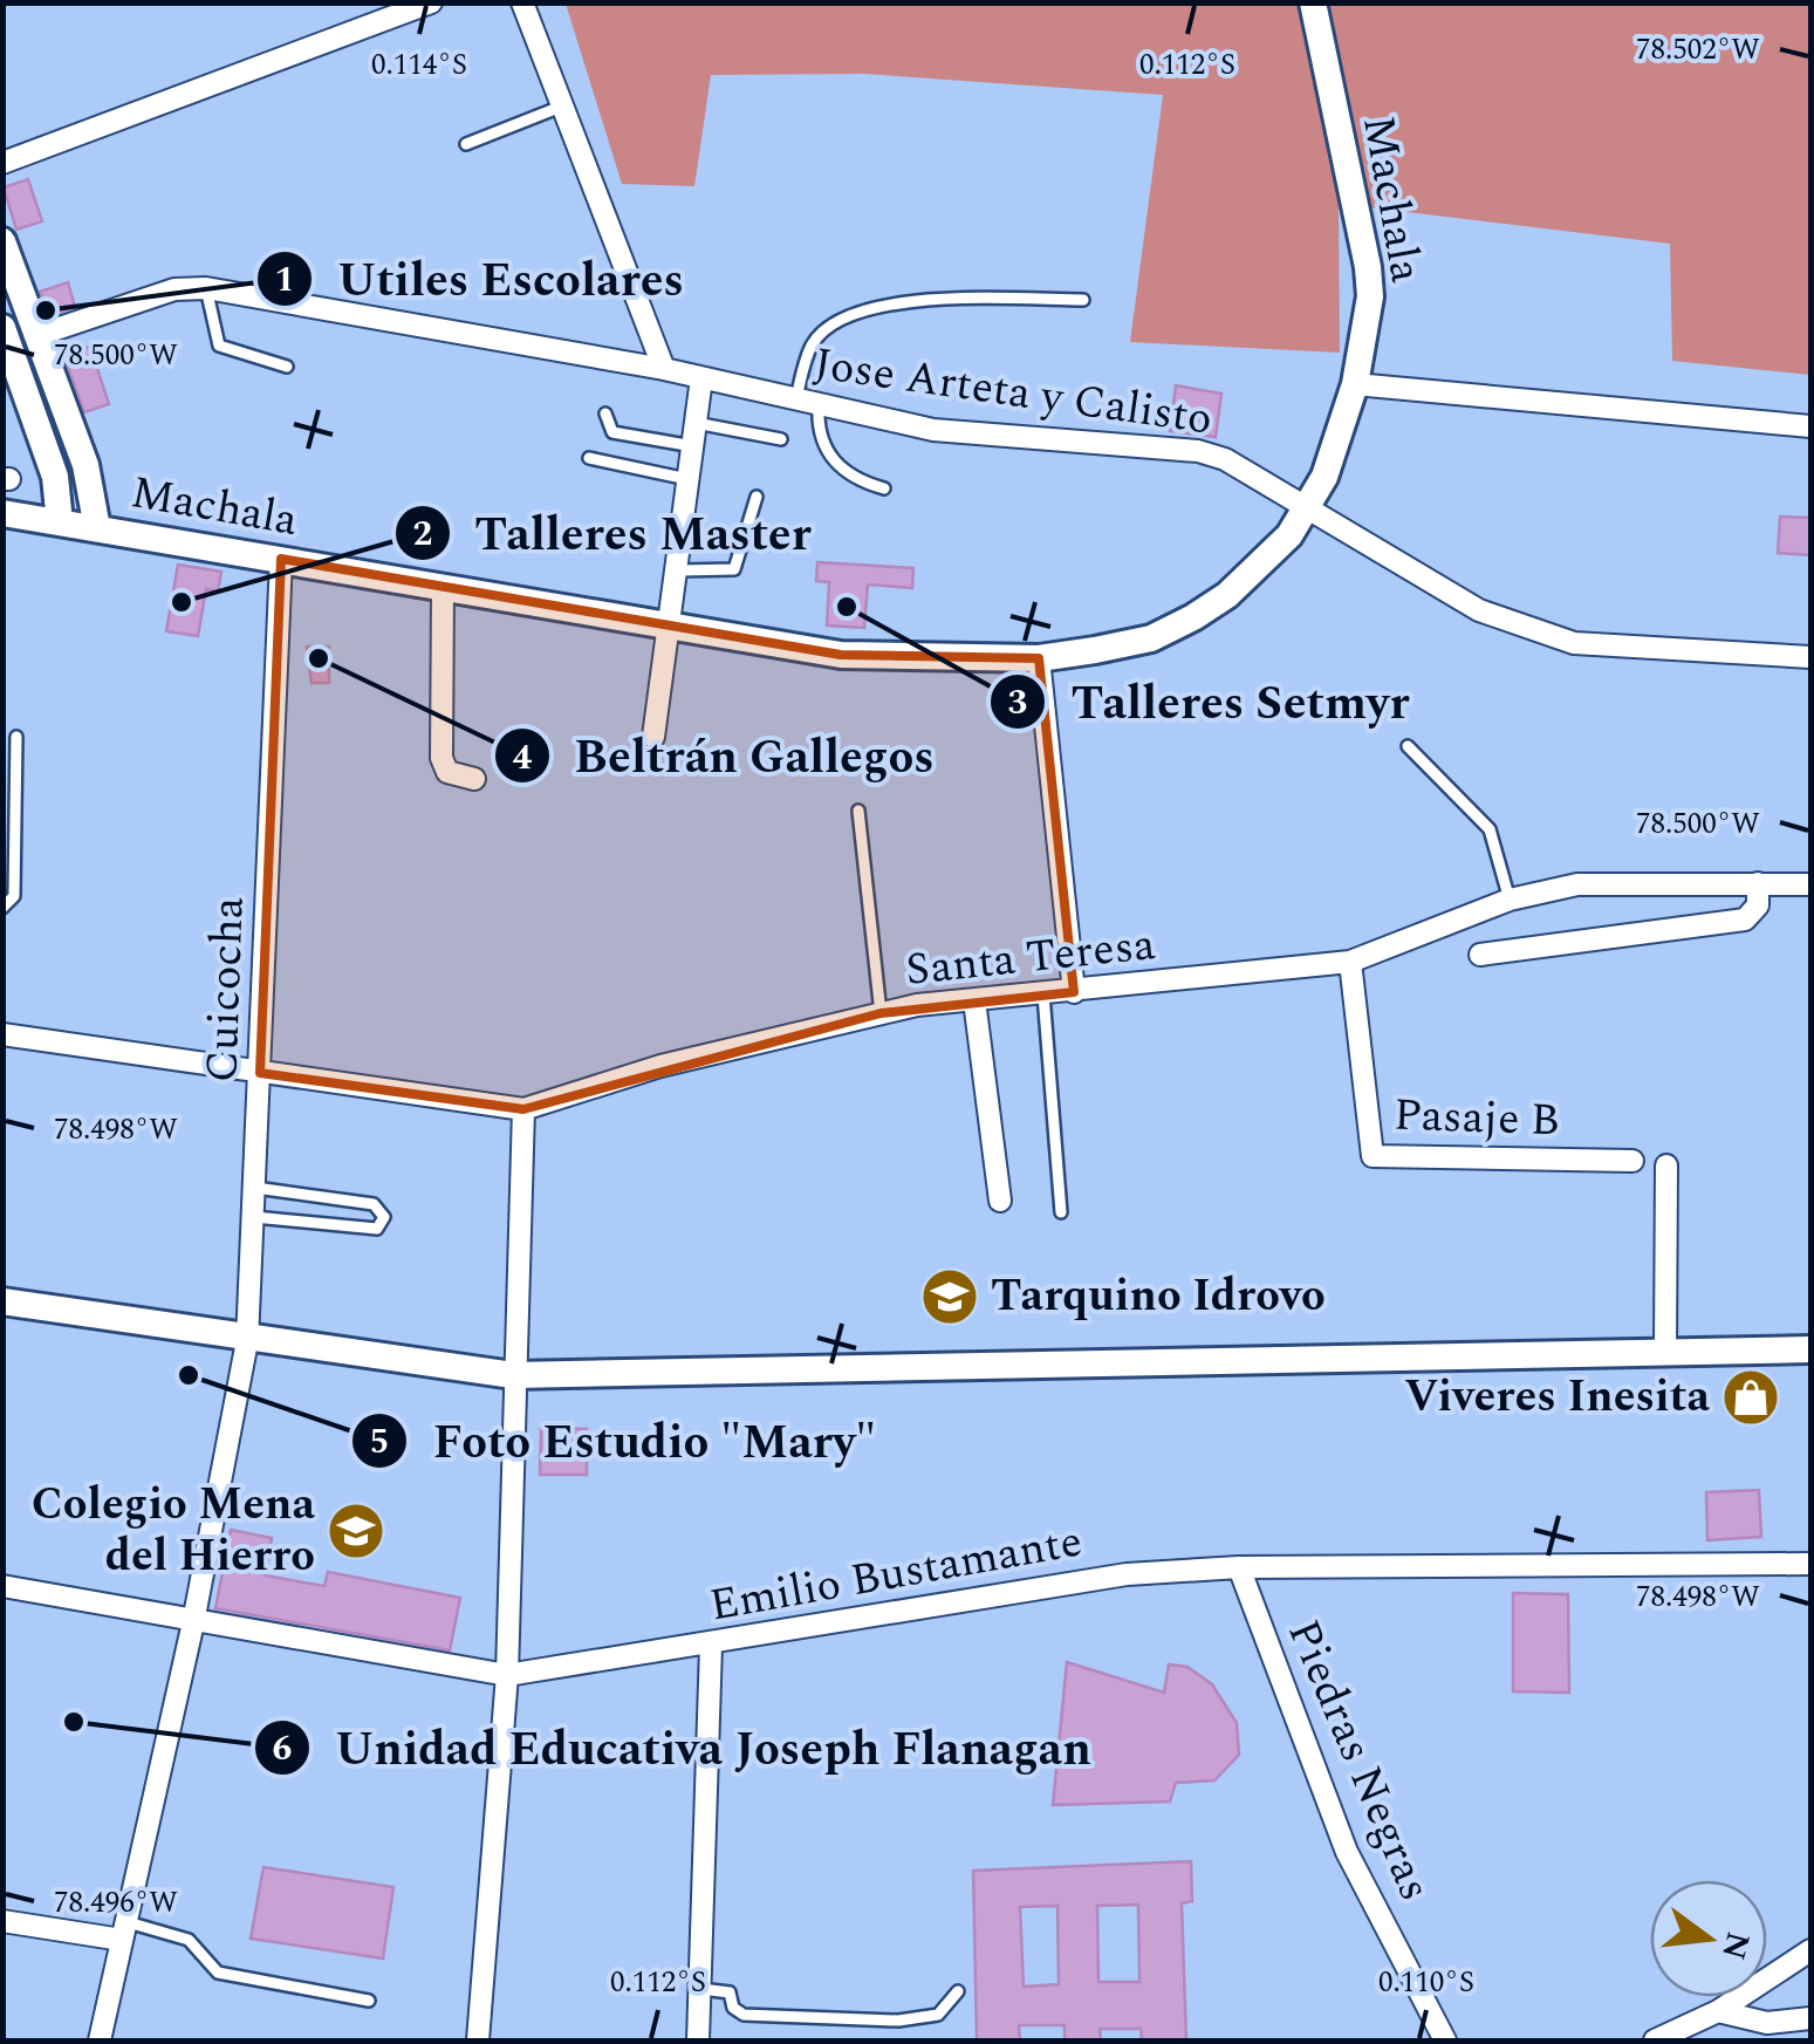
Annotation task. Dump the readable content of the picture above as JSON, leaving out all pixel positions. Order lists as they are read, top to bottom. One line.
{"streets":{"street":["Machala","Jose Arteta y Calisto","Santa Teresa","Cuicocha","Pasaje B","Emilio Bustamante","Piedras Negras"]},"crossings":[["Machala","Jose Arteta y Calisto"],["Machala","Cuicocha"],["Santa Teresa","Cuicocha"],["Santa Teresa","Pasaje B"],["Cuicocha","Emilio Bustamante"],["Emilio Bustamante","Piedras Negras"]],"places":{"other":["Utiles Escolares","Talleres Master","Talleres Setmyr","Beltrán Gallegos","Foto Estudio \"Mary\"","Unidad Educativa Joseph Flanagan"],"school or university":["Tarquino Idrovo","Colegio Mena del Hierro"],"shop":["Viveres Inesita"]},"north":"right","coordinates":["78.502°W","0.114°S","0.112°S","78.500°W","78.498°W","78.496°W","0.110°S"]}
